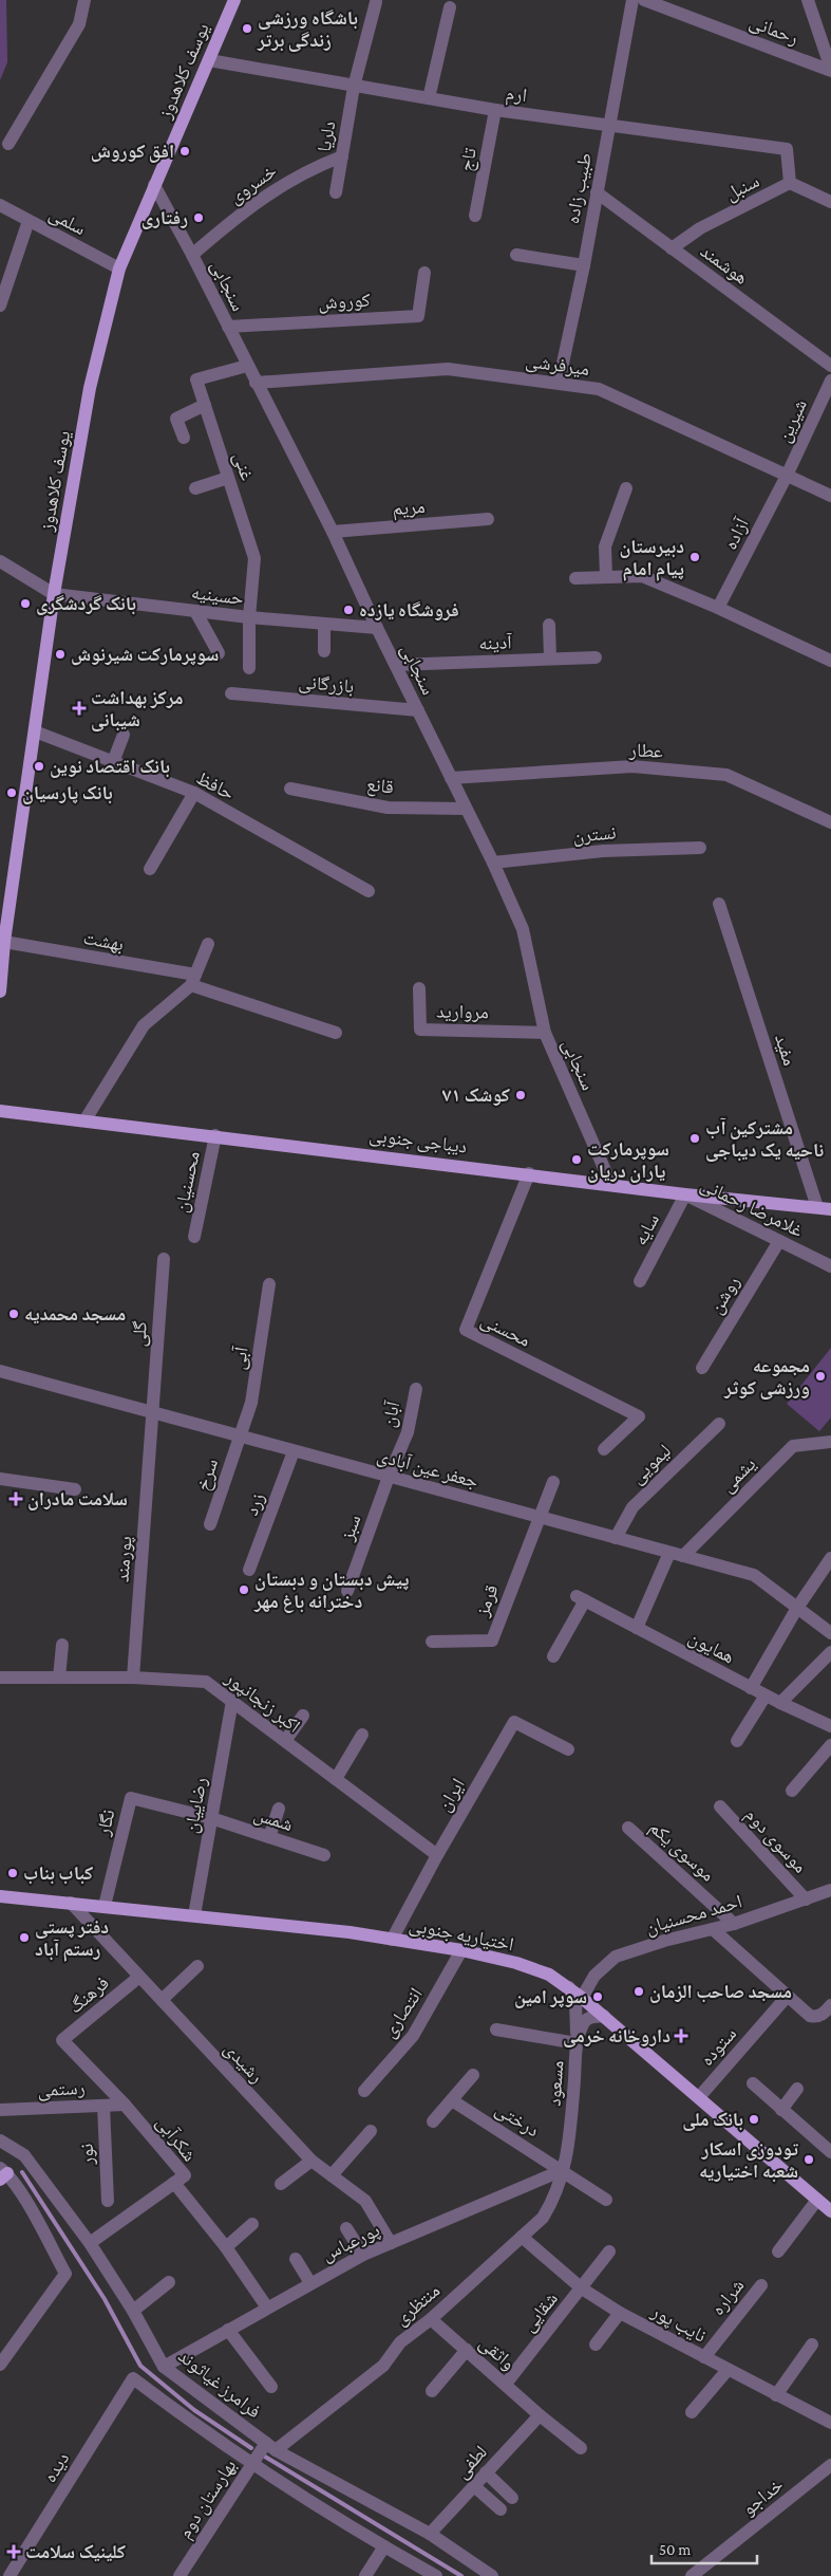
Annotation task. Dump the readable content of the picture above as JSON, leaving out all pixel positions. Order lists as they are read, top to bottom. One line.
{"streets":{"main road":["یوسف کلاهدوز","دیباجی جنوبی","اختیاریه جنوبی"],"street":["رحمانی","ارم","دلریا","تاج","خسروی","سنبل","طبیب زاده","سلمی","هوشمند","سنجابی","کوروش","میرفرشی","شیرین","غنی","مریم","آزاده","حسینیه","آدینه","بازرگانی","عطار","حافظ","قانع","نسترن","بهشت","مروارید","مفید","محسنیان","غلامرضا رحمانی","سایه","روشن","محسنی","گلی","آبی","آبان","لیمویی","جعفر عین آبادی","سرخ","یشمی","زرد","سبز","پورمند","قرمز","همایون","اکبر زنجانپور","ایران","رضاییان","شمس","نگار","موسوی دوم","موسوی یکم","احمد محسنیان","فرهنگ","انتصاری","ستوده","رشیدی","مسعود","رستمی","درختی","شکرآبی","نور","پورعباس","شراره","منتظری","شقایی","نایب پور","واثقی","فرامرز غیاثوند","لطفی","دیده","خداجو","بهارستان دوم"]},"crossings":[["یوسف کلاهدوز","ارم"],["یوسف کلاهدوز","سلمی"],["یوسف کلاهدوز","سنجابی"],["یوسف کلاهدوز","حسینیه"],["یوسف کلاهدوز","حافظ"],["یوسف کلاهدوز","بهشت"],["ارم","دلریا"],["ارم","تاج"],["ارم","سنبل"],["ارم","طبیب زاده"],["دلریا","خسروی"],["خسروی","سنجابی"],["سنبل","هوشمند"],["طبیب زاده","هوشمند"],["طبیب زاده","میرفرشی"],["سنجابی","کوروش"],["سنجابی","میرفرشی"],["سنجابی","غنی"],["سنجابی","مریم"],["سنجابی","حسینیه"],["سنجابی","آدینه"],["سنجابی","بازرگانی"],["سنجابی","عطار"],["سنجابی","قانع"],["سنجابی","نسترن"],["سنجابی","مروارید"],["سنجابی","دیباجی جنوبی"],["میرفرشی","شیرین"],["میرفرشی","آزاده"],["شیرین","آزاده"],["غنی","حسینیه"],["مفید","دیباجی جنوبی"],["دیباجی جنوبی","محسنیان"],["دیباجی جنوبی","غلامرضا رحمانی"],["دیباجی جنوبی","سایه"],["دیباجی جنوبی","محسنی"],["غلامرضا رحمانی","سایه"],["غلامرضا رحمانی","روشن"],["گلی","جعفر عین آبادی"],["گلی","پورمند"],["آبی","جعفر عین آبادی"],["آبی","سرخ"],["آبان","جعفر عین آبادی"],["آبان","سبز"],["لیمویی","جعفر عین آبادی"],["جعفر عین آبادی","سرخ"],["جعفر عین آبادی","یشمی"],["جعفر عین آبادی","زرد"],["جعفر عین آبادی","سبز"],["جعفر عین آبادی","پورمند"],["جعفر عین آبادی","قرمز"],["پورمند","اکبر زنجانپور"],["اکبر زنجانپور","ایران"],["اکبر زنجانپور","رضاییان"],["ایران","اختیاریه جنوبی"],["رضاییان","شمس"],["رضاییان","نگار"],["رضاییان","اختیاریه جنوبی"],["شمس","نگار"],["نگار","اختیاریه جنوبی"],["موسوی دوم","احمد محسنیان"],["موسوی یکم","احمد محسنیان"],["احمد محسنیان","اختیاریه جنوبی"],["اختیاریه جنوبی","انتصاری"],["اختیاریه جنوبی","ستوده"],["اختیاریه جنوبی","رشیدی"],["اختیاریه جنوبی","مسعود"],["فرهنگ","رشیدی"],["فرهنگ","شکرآبی"],["رشیدی","پورعباس"],["مسعود","درختی"],["مسعود","پورعباس"],["مسعود","منتظری"],["رستمی","شکرآبی"],["رستمی","نور"],["درختی","پورعباس"],["درختی","منتظری"],["شکرآبی","فرامرز غیاثوند"],["پورعباس","منتظری"],["پورعباس","فرامرز غیاثوند"],["شراره","نایب پور"],["منتظری","نایب پور"],["منتظری","واثقی"],["منتظری","فرامرز غیاثوند"],["منتظری","بهارستان دوم"],["شقایی","نایب پور"],["شقایی","واثقی"],["واثقی","لطفی"],["فرامرز غیاثوند","لطفی"],["فرامرز غیاثوند","بهارستان دوم"],["دیده","بهارستان دوم"]],"places":{"other":["باشگاه ورزشی زندگی برتر","افق کوروش","رفتاری","دبیرستان پیام امام","بانک گردشگری","فروشگاه یازده","سوپرمارکت شیرنوش","بانک اقتصاد نوین","بانک پارسیان","کوشک ۷۱","مشترکین آب ناحیه یک دیباجی","سوپرمارکت یاران دریان","مسجد محمدیه","مجموعه ورزشی کوثر","پیش دبستان و دبستان دخترانه باغ مهر","کباب بناب","دفتر پستی رستم آباد","مسجد صاحب الزمان","سوپر امین","بانک ملی","تودوزی اسکار شعبه اختیاریه"],"health":["مرکز بهداشت شیبانی","سلامت مادران","داروخانه خرمی","کلینیک سلامت"]},"scale_bar":"50 m"}
